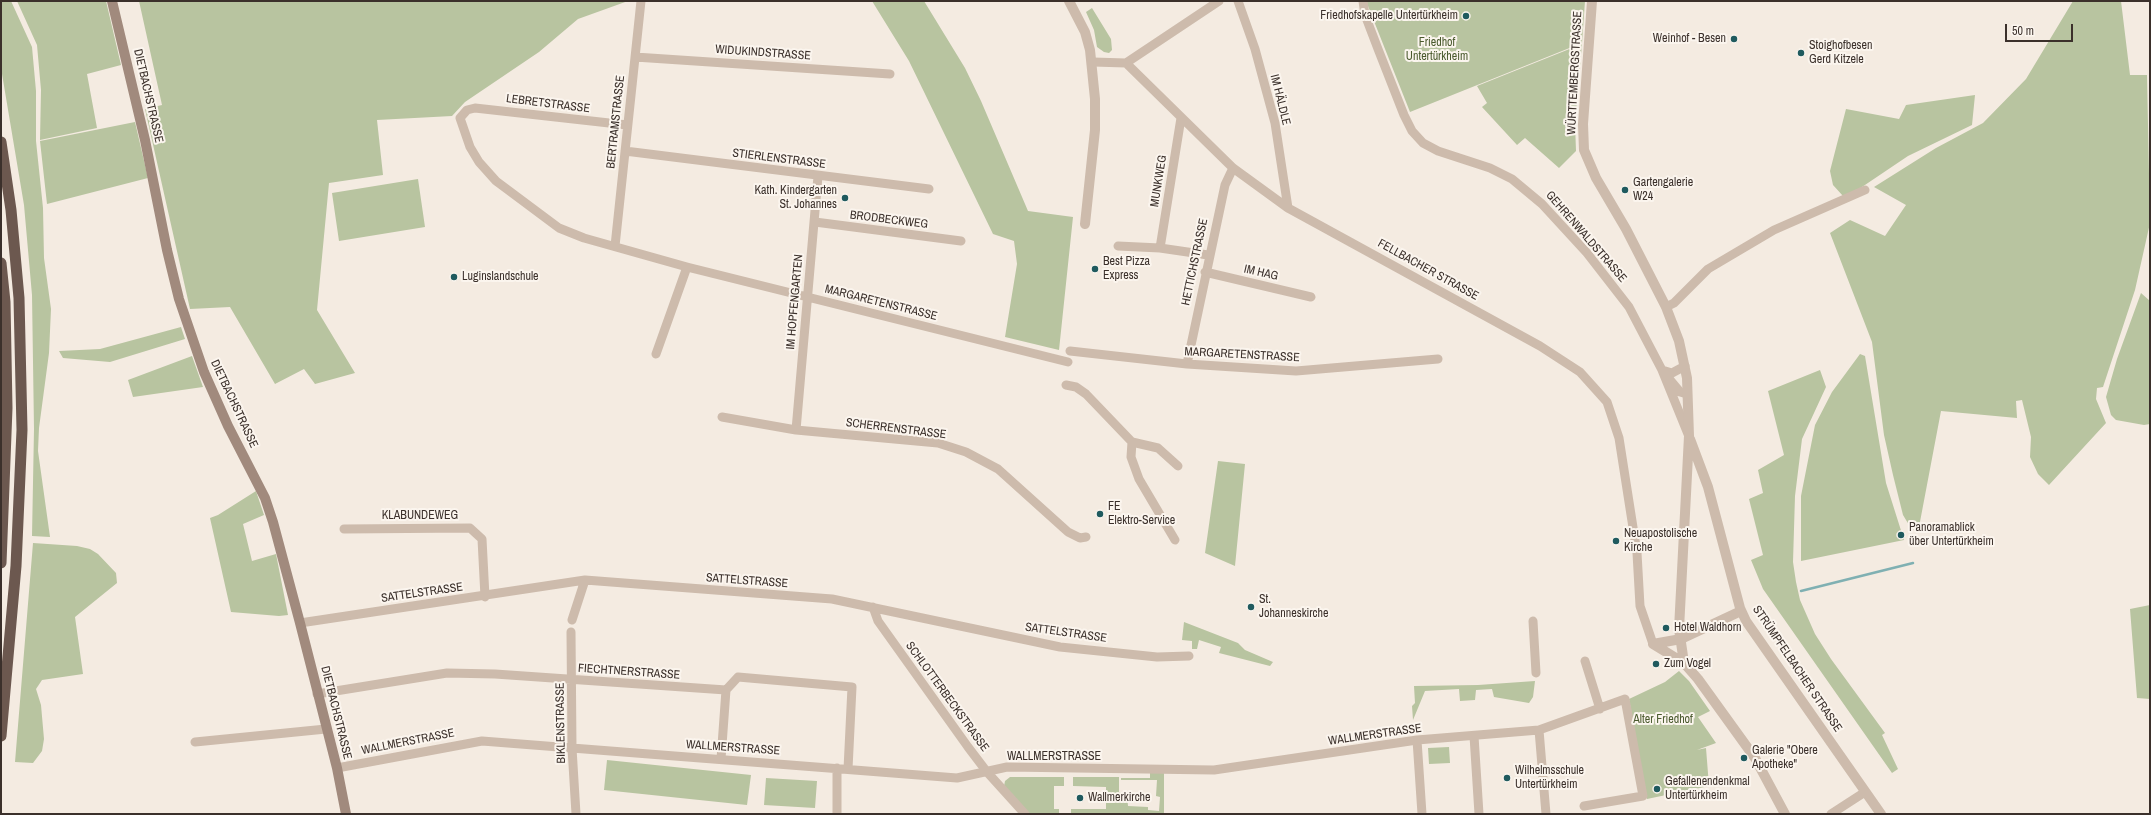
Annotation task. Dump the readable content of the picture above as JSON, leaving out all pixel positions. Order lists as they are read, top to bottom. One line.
{"streets":{"main road":["DIETBACHSTRASSE"],"street":["WIDUKINDSTRASSE","WÜRTTEMBERGSTRASSE","IM HÄLDLE","LEBRETSTRASSE","BERTRAMSTRASSE","STIERLENSTRASSE","MUNKWEG","BRODBECKWEG","GEHRENWALDSTRASSE","HETTICHSTRASSE","FELLBACHER STRASSE","IM HAG","IM HOPFENGARTEN","MARGARETENSTRASSE","SCHERRENSTRASSE","KLABUNDEWEG","SATTELSTRASSE","STRÜMPFELBACHER STRASSE","FIECHTNERSTRASSE","SCHLOTTERBECKSTRASSE","BIKLENSTRASSE","WALLMERSTRASSE"]},"crossings":[["WIDUKINDSTRASSE","BERTRAMSTRASSE"],["WÜRTTEMBERGSTRASSE","GEHRENWALDSTRASSE"],["WÜRTTEMBERGSTRASSE","STRÜMPFELBACHER STRASSE"],["DIETBACHSTRASSE","SATTELSTRASSE"],["DIETBACHSTRASSE","FIECHTNERSTRASSE"],["DIETBACHSTRASSE","WALLMERSTRASSE"],["IM HÄLDLE","FELLBACHER STRASSE"],["LEBRETSTRASSE","BERTRAMSTRASSE"],["LEBRETSTRASSE","MARGARETENSTRASSE"],["BERTRAMSTRASSE","STIERLENSTRASSE"],["BERTRAMSTRASSE","MARGARETENSTRASSE"],["STIERLENSTRASSE","IM HOPFENGARTEN"],["MUNKWEG","FELLBACHER STRASSE"],["BRODBECKWEG","IM HOPFENGARTEN"],["GEHRENWALDSTRASSE","STRÜMPFELBACHER STRASSE"],["HETTICHSTRASSE","FELLBACHER STRASSE"],["HETTICHSTRASSE","IM HAG"],["HETTICHSTRASSE","MARGARETENSTRASSE"],["IM HOPFENGARTEN","MARGARETENSTRASSE"],["IM HOPFENGARTEN","SCHERRENSTRASSE"],["KLABUNDEWEG","SATTELSTRASSE"],["SATTELSTRASSE","SCHLOTTERBECKSTRASSE"],["FIECHTNERSTRASSE","BIKLENSTRASSE"],["SCHLOTTERBECKSTRASSE","WALLMERSTRASSE"],["BIKLENSTRASSE","WALLMERSTRASSE"]],"parks":["Friedhof Untertürkheim","Alter Friedhof"],"places":["Friedhofskapelle Untertürkheim","Weinhof - Besen","Stoighofbesen Gerd Kitzele","Gartengalerie W24","Kath. Kindergarten St. Johannes","Best Pizza Express","Luginslandschule","FE Elektro-Service","Panoramablick über Untertürkheim","Neuapostolische Kirche","St. Johanneskirche","Hotel Waldhorn","Zum Vogel","Galerie \"Obere Apotheke\"","Wilhelmsschule Untertürkheim","Gefallenendenkmal Untertürkheim","Wallmerkirche"],"scale_bar":"50 m"}
